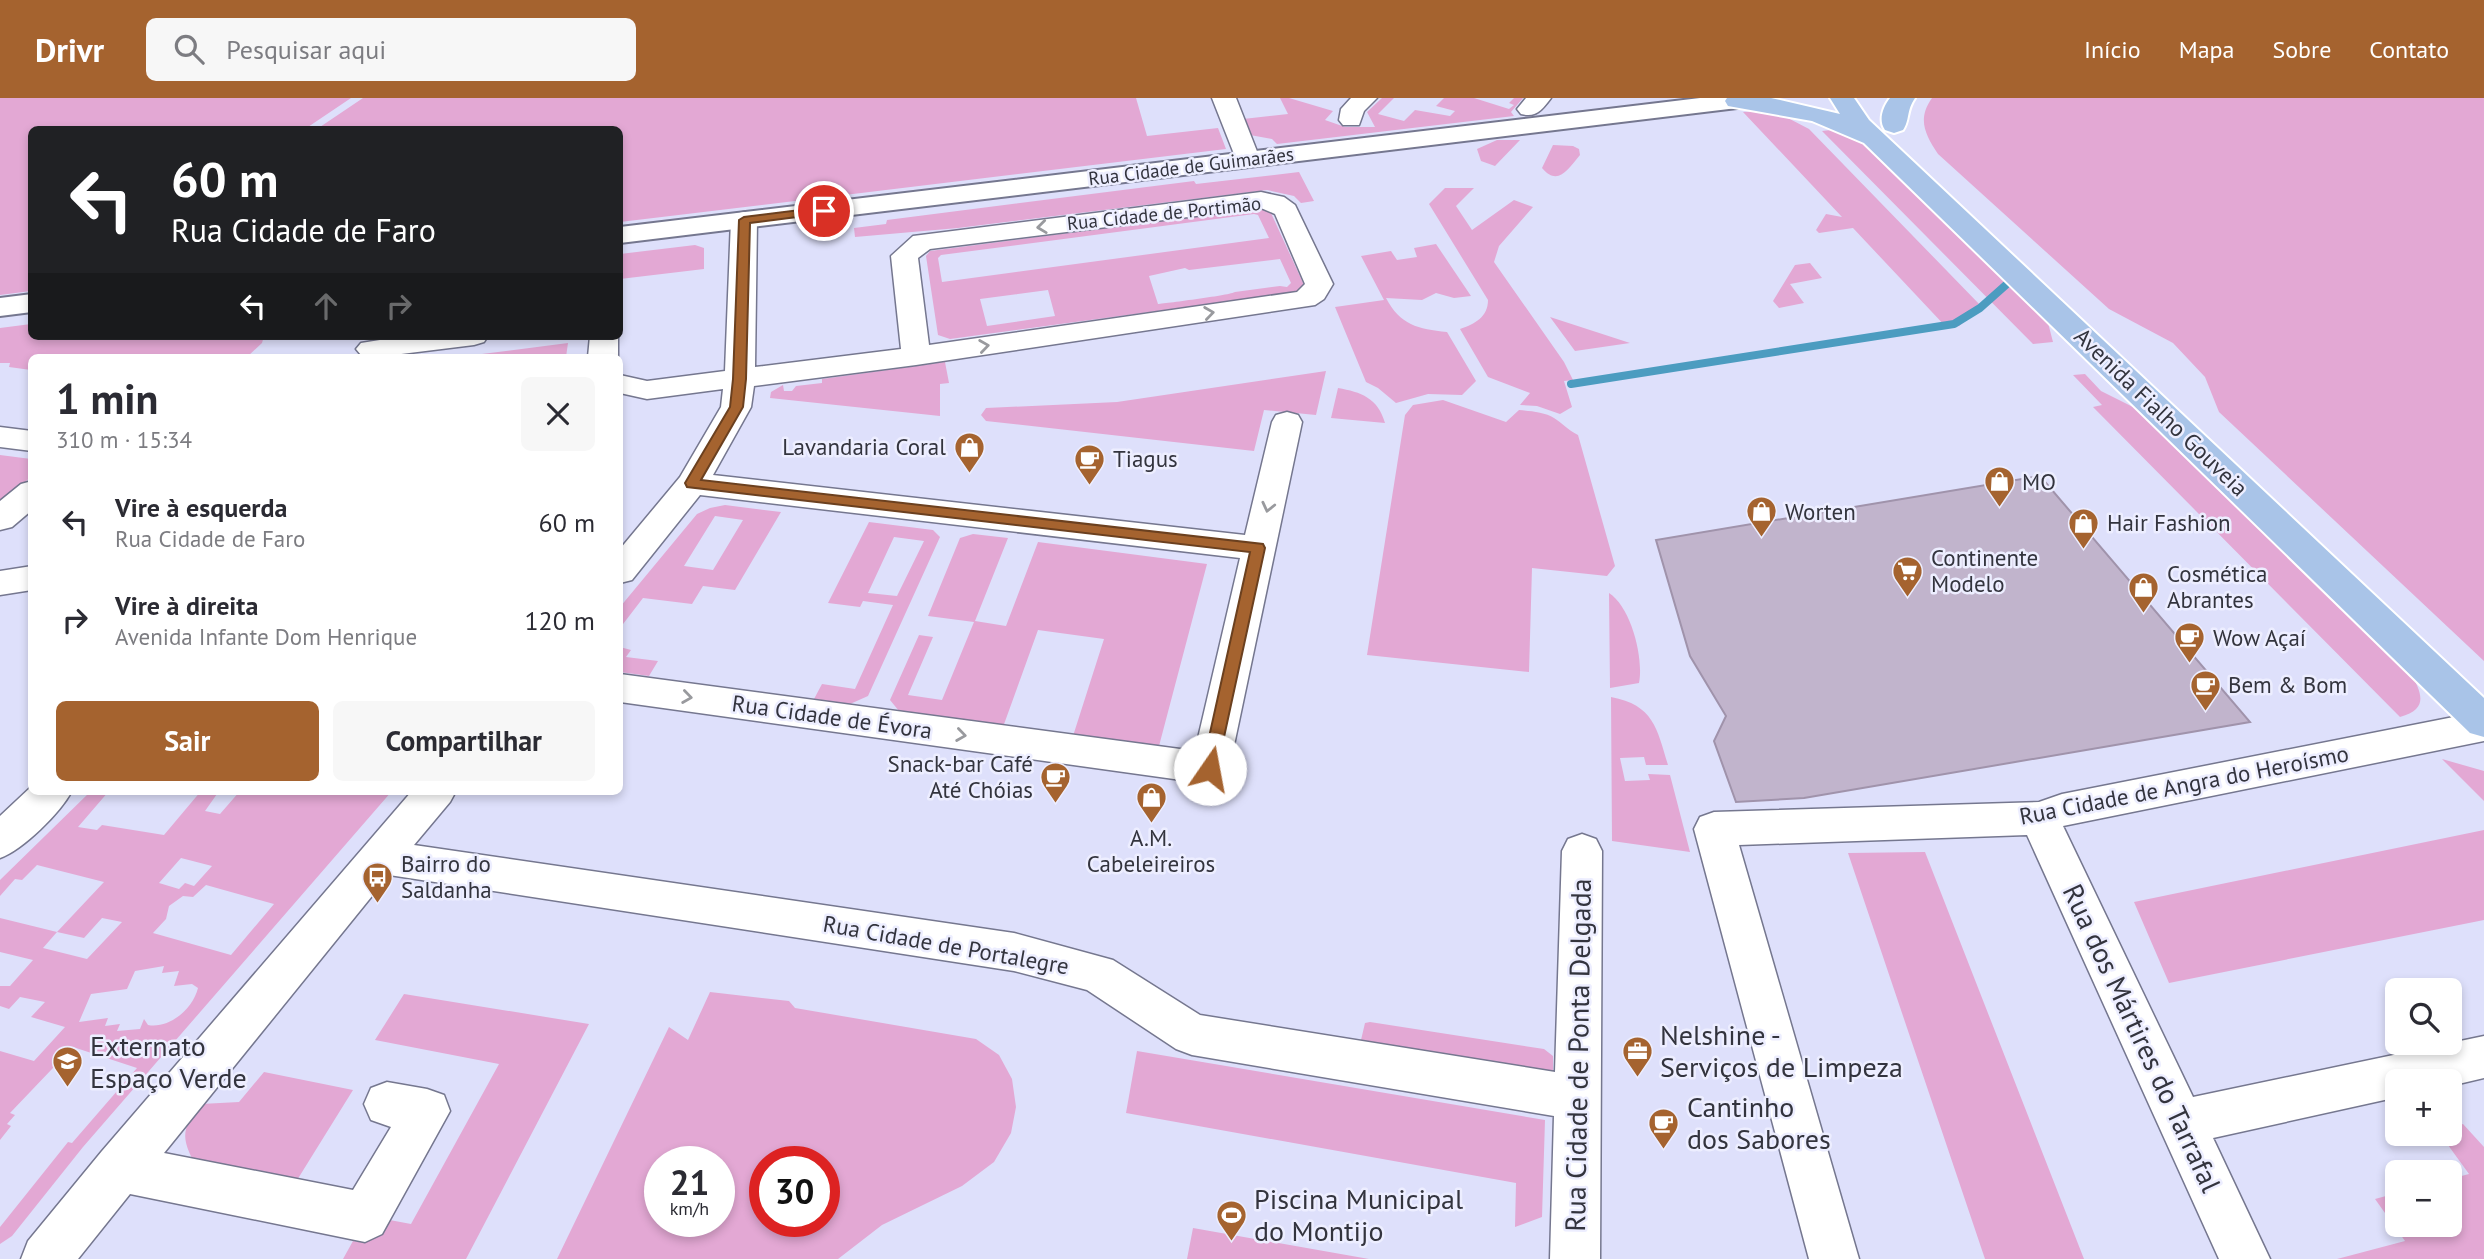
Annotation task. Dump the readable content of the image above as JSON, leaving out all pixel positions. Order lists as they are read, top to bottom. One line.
{"streets":{"main road":["Rua Cidade de Guimarães","Avenida Fialho Gouveia"],"street":["Rua Cidade de Portimão","Rua Cidade de Évora","Rua Cidade de Angra do Heroísmo","Rua Cidade de Portalegre","Rua dos Mártires do Tarrafal","Rua Cidade de Ponta Delgada"]},"crossings":[["Avenida Fialho Gouveia","Rua Cidade de Angra do Heroísmo"],["Rua Cidade de Angra do Heroísmo","Rua dos Mártires do Tarrafal"],["Rua Cidade de Portalegre","Rua Cidade de Ponta Delgada"]],"places":{"shop":["Lavandaria Coral","MO","Worten","Hair Fashion","Cosmética Abrantes","A.M. Cabeleireiros"],"cafe":["Tiagus","Wow Açaí","Bem & Bom","Snack-bar Café Até Chóias","Cantinho dos Sabores"],"supermarket":["Continente Modelo"],"bus stop":["Bairro do Saldanha"],"office":["Nelshine - Serviços de Limpeza"],"school or university":["Externato Espaço Verde"],"sports":["Piscina Municipal do Montijo"]},"page":{"header":"Drivr","search":"Pesquisar aqui","nav":["Início","Mapa","Sobre","Contato"],"turn":["60 m","Rua Cidade de Faro"],"heading":["1 min","310 m · 15:34"],"list":[{"name":"Vire à esquerda","note":"Rua Cidade de Faro","value":"60 m"},{"name":"Vire à direita","note":"Avenida Infante Dom Henrique","value":"120 m"}],"buttons":["Sair","Compartilhar"],"map_buttons":["+","−"],"speed":"21 km/h","limit":"30"}}
